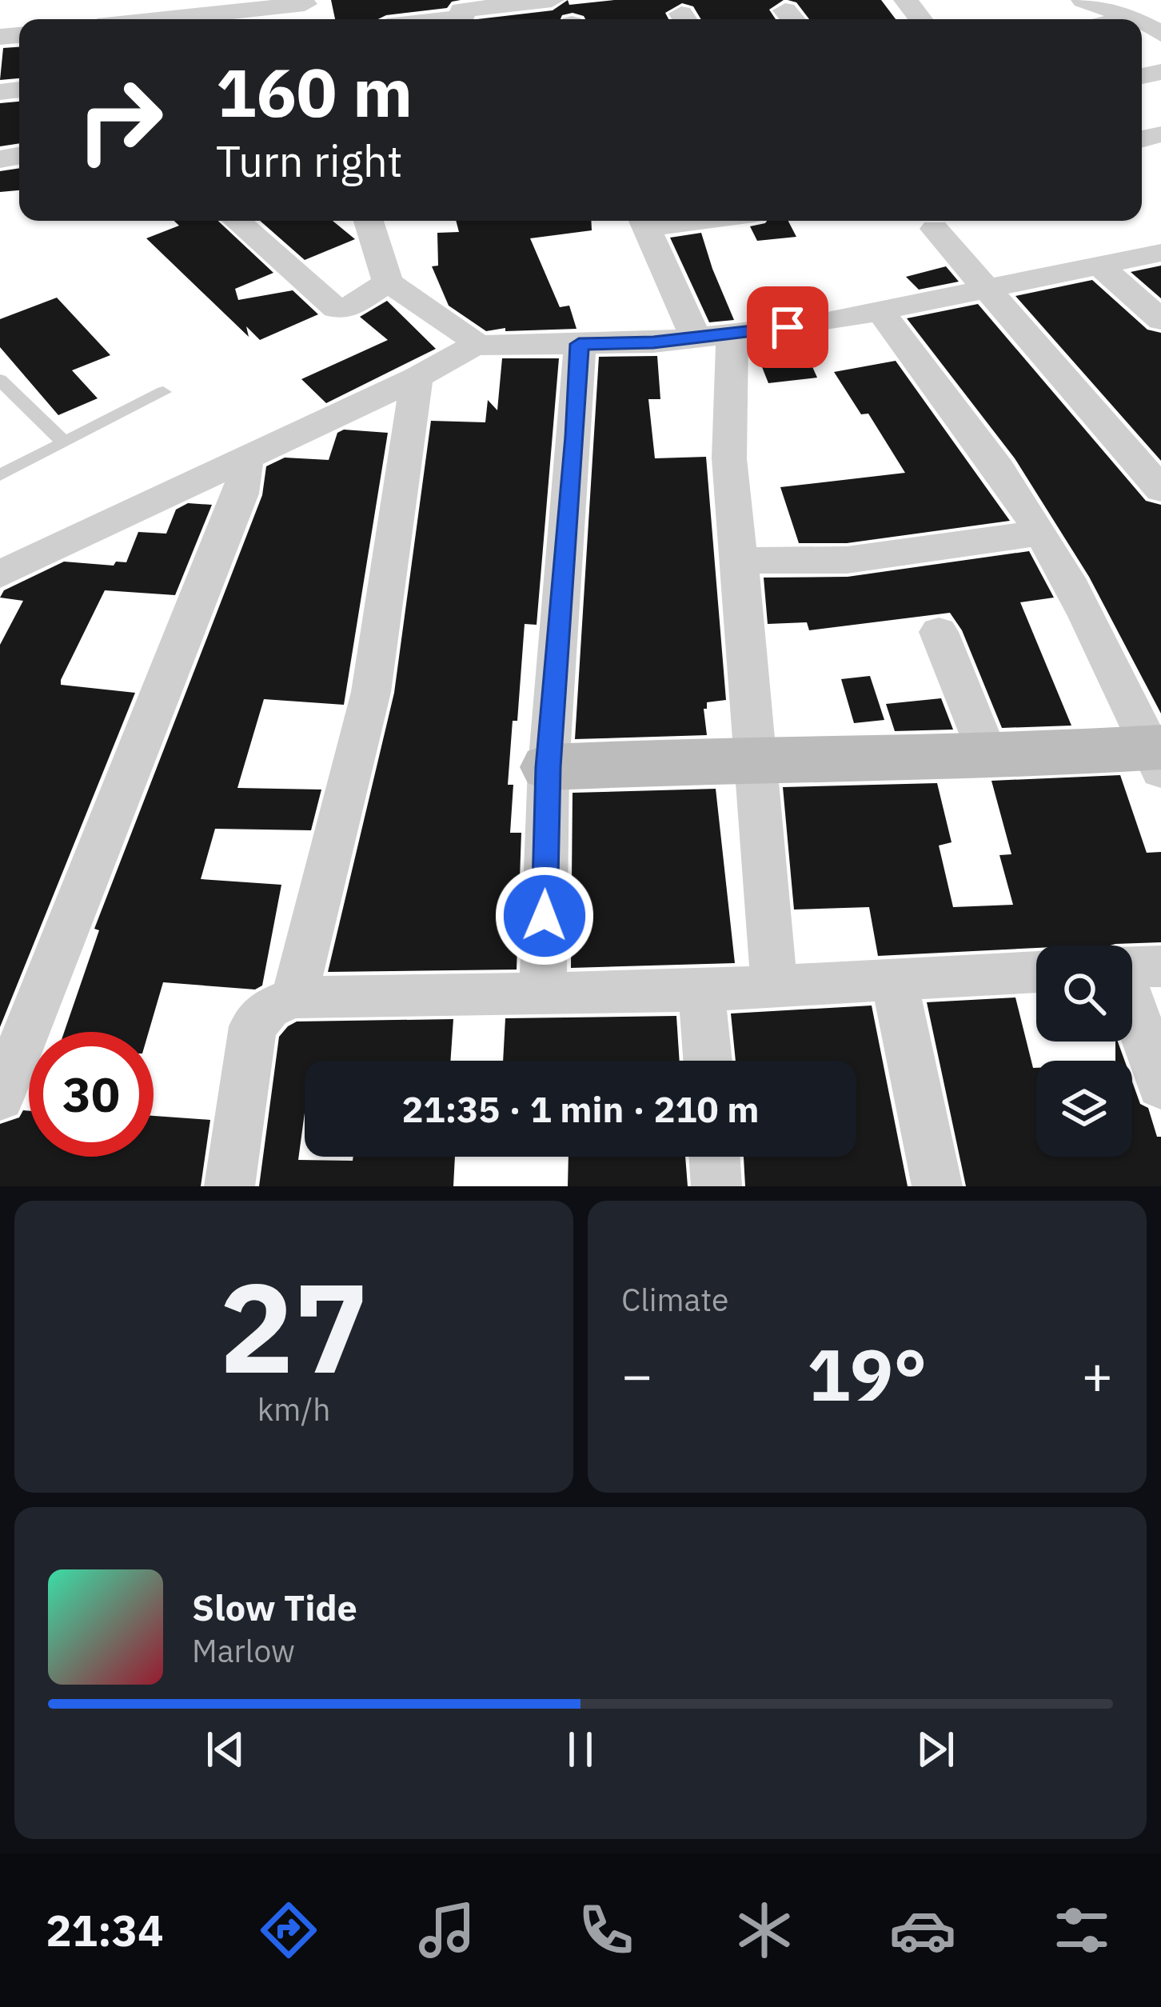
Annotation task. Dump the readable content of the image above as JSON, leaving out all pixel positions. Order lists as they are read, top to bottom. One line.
{"page":{"turn":["160 m","Turn right"],"limit":"30","trip":"21:35 · 1 min · 210 m","tile":[["27","km/h"],"Climate"],"heat":["−","19°","+"],"song":["Slow Tide","Marlow"],"tabs":"21:34"}}
